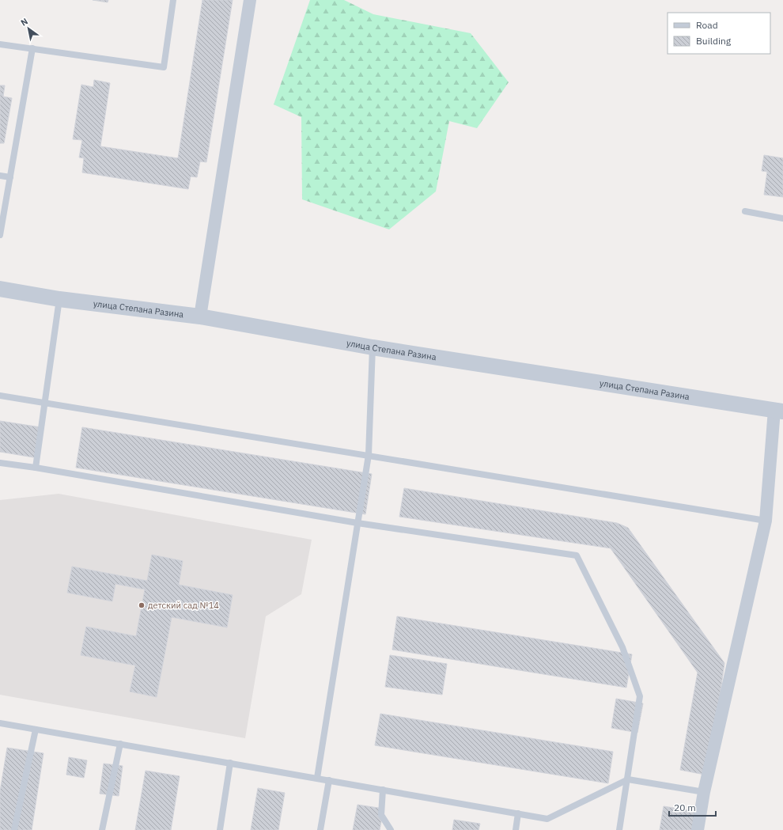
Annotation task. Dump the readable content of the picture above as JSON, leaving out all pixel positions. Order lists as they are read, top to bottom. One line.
{"streets":{"street":["улица Степана Разина"]},"places":["детский сад №14"],"legend":["Road","Building"],"scale_bar":"20 m","north":"top left"}
